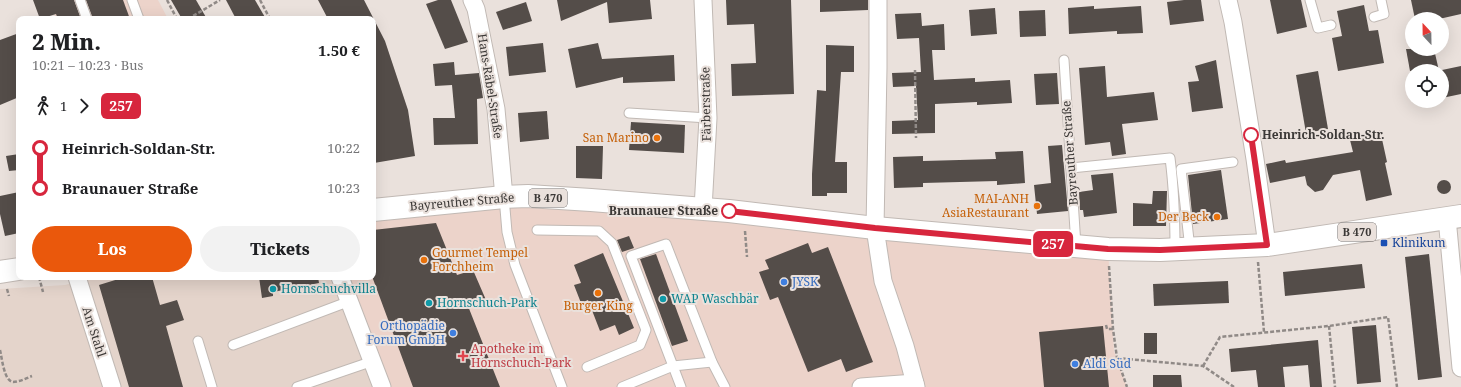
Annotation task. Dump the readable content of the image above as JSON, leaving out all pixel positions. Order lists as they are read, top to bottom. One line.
{"streets":{"main road":["Bayreuther Straße","B 470"],"street":["Hans-Räbel-Straße","Färberstraße","Am Stahl"]},"crossings":[["Hans-Räbel-Straße","Bayreuther Straße"],["Färberstraße","Bayreuther Straße"]],"places":{"other":["Heinrich-Soldan-Str.","San Marino","MAI-ANH AsiaRestaurant","Braunauer Straße","Der Beck","Gourmet Tempel Forchheim","JYSK","Hornschuchvilla","Burger King","WAP Waschbär","Hornschuch-Park","Orthopädie Forum GmbH","Aldi Süd"],"transit":["Klinikum"],"health":["Apotheke im Hornschuch-Park"]},"lines":["bus line 257"],"north":"top","page":{"on_map":"257","heading":["2 Min.","10:21 – 10:23 · Bus","1.50 €"],"legs":["1","257"],"list":[{"name":"Heinrich-Soldan-Str.","value":"10:22"},{"name":"Braunauer Straße","value":"10:23"}],"buttons":["Los","Tickets"]}}
